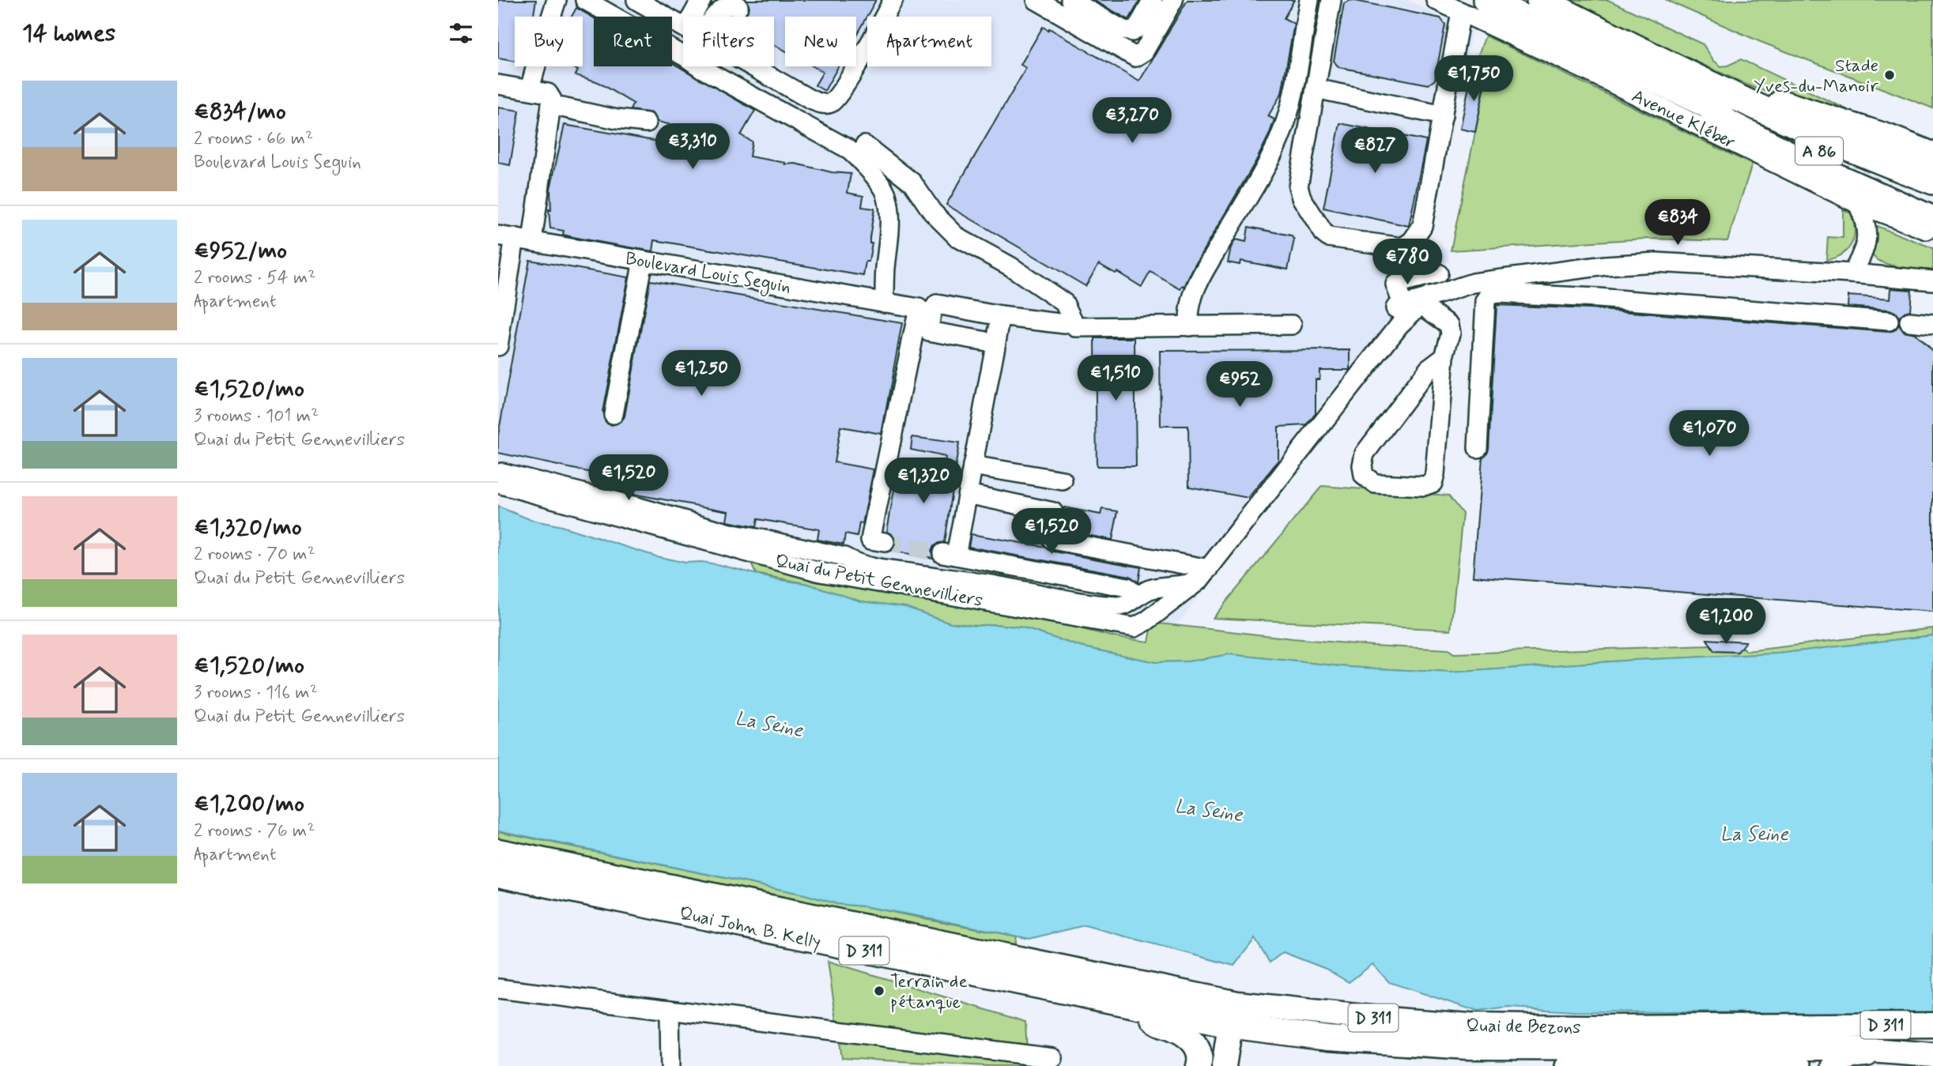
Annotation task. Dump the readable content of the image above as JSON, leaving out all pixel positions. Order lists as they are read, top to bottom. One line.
{"streets":{"highway":["A 86"],"main road":["Quai John B. Kelly","D 311","Quai de Bezons"],"street":["Avenue Kléber","Boulevard Louis Seguin","Quai du Petit Gennevilliers"]},"crossings":[["Quai John B. Kelly","Quai de Bezons"]],"water":["La Seine"],"places":["Stade Yves-du-Manoir","Terrain de pétanque"],"page":{"heading":"14 homes","chip":["Buy","Rent","Filters","New","Apartment"],"price":["€1,750","€3,270","€3,310","€827","€834","€780","€1,250","€1,510","€952","€1,070","€1,520","€1,320","€1,520","€1,200"],"list":[{"name":"€834/mo","note":"2 rooms · 66 m² · Boulevard Louis Seguin"},{"name":"€952/mo","note":"2 rooms · 54 m² · Apartment"},{"name":"€1,520/mo","note":"3 rooms · 101 m² · Quai du Petit Gennevilliers"},{"name":"€1,320/mo","note":"2 rooms · 70 m² · Quai du Petit Gennevilliers"},{"name":"€1,520/mo","note":"3 rooms · 116 m² · Quai du Petit Gennevilliers"},{"name":"€1,200/mo","note":"2 rooms · 76 m² · Apartment"}]}}
